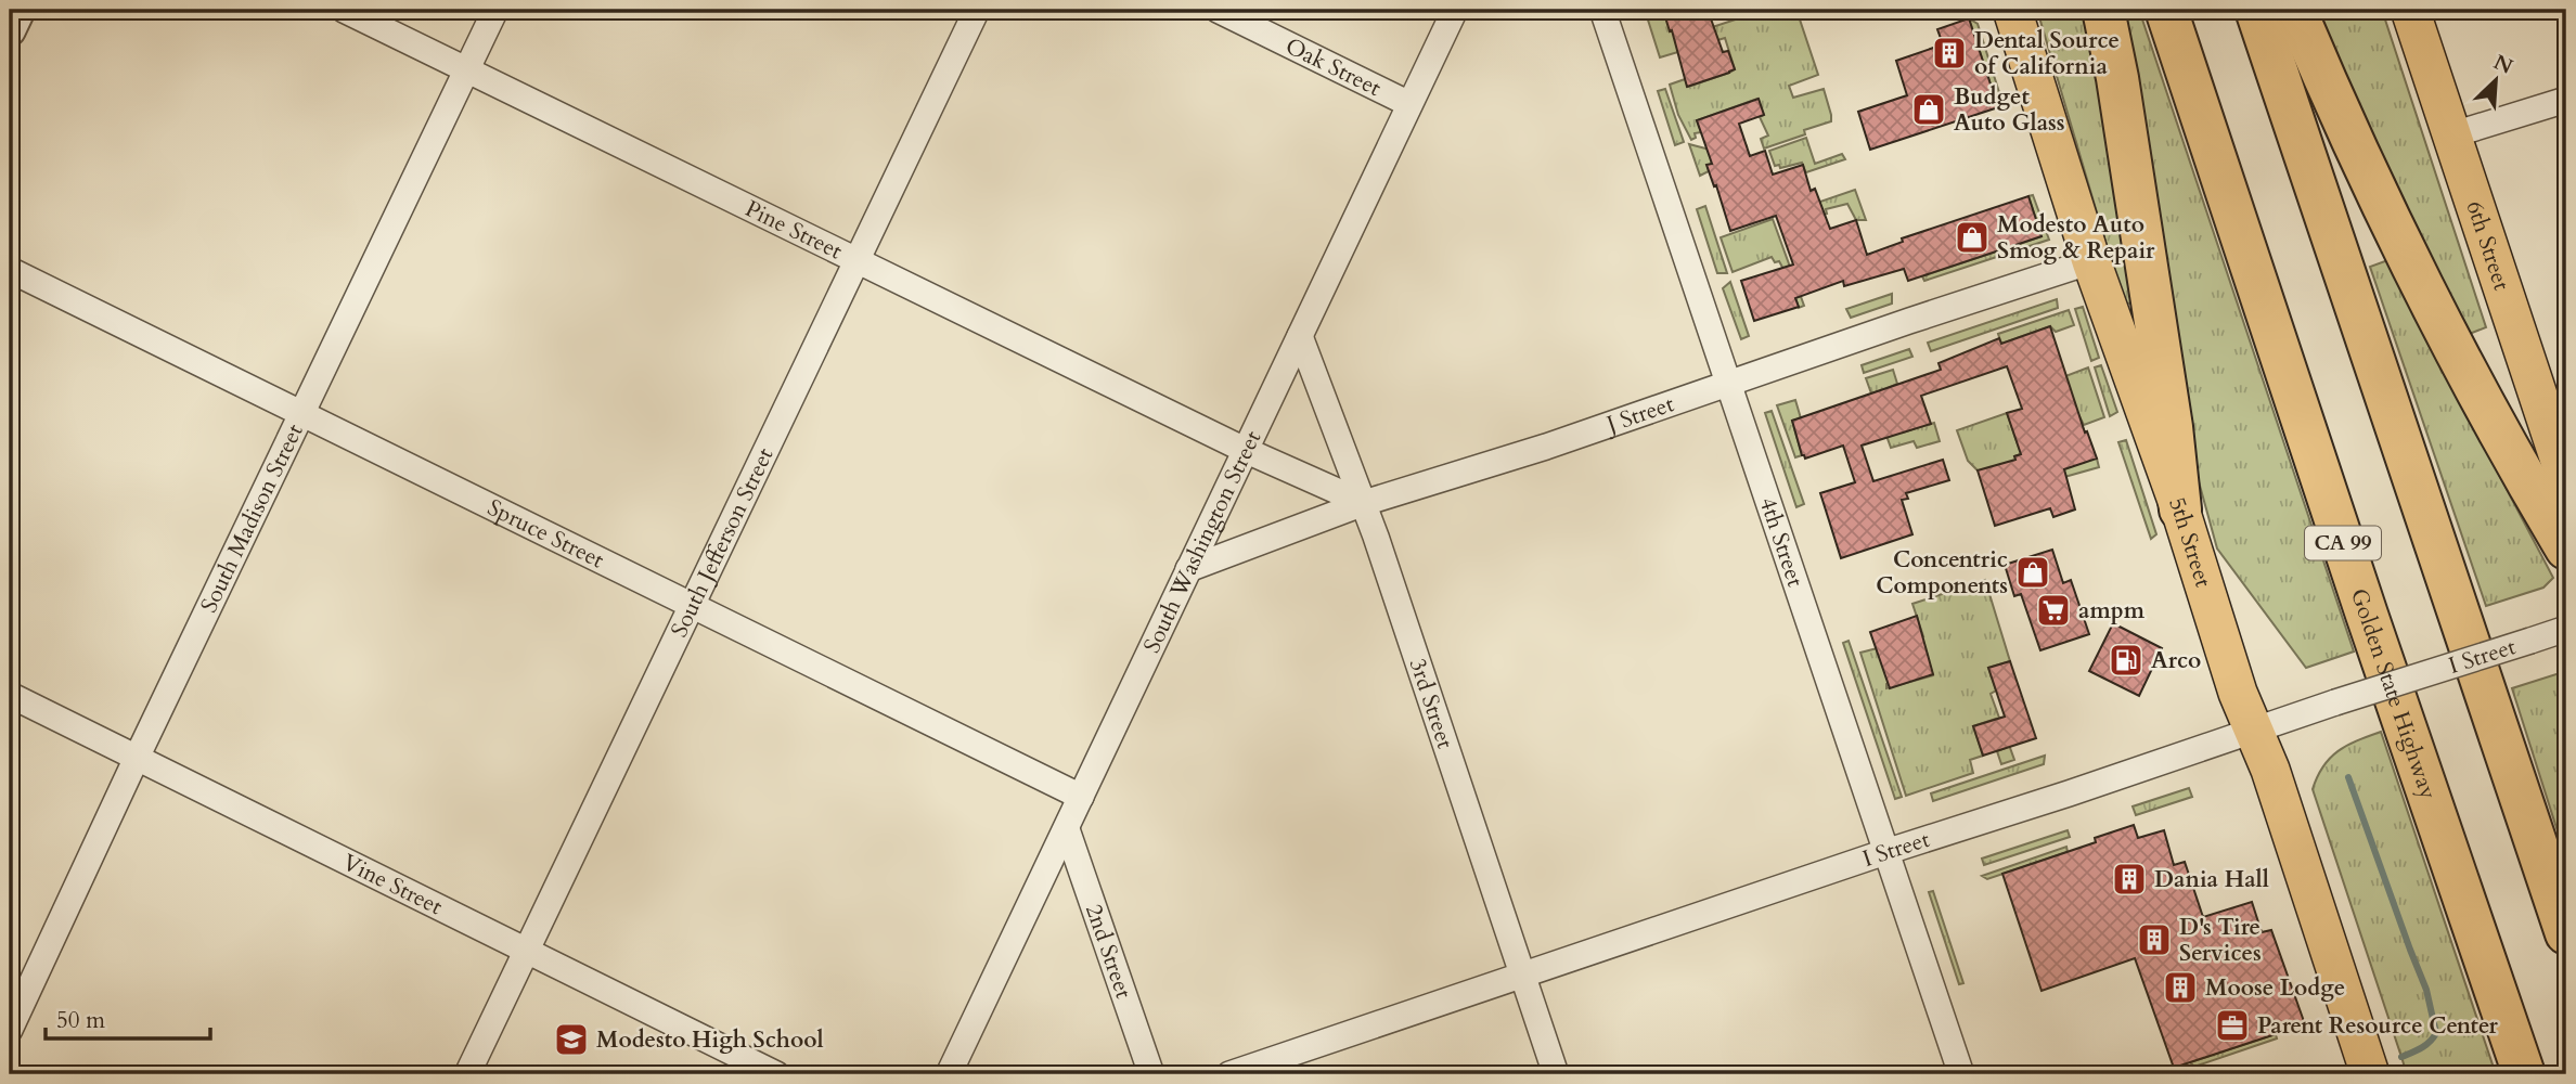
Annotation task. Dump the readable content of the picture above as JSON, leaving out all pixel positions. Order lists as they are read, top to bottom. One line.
{"streets":{"highway":["CA 99","Golden State Highway"],"main road":["6th Street","5th Street"],"street":["Oak Street","Pine Street","J Street","South Madison Street","Spruce Street","South Jefferson Street","South Washington Street","4th Street","I Street","3rd Street","Vine Street","2nd Street"]},"crossings":[["Oak Street","South Washington Street"],["Pine Street","J Street"],["Pine Street","South Madison Street"],["Pine Street","South Jefferson Street"],["Pine Street","South Washington Street"],["Pine Street","3rd Street"],["J Street","South Washington Street"],["J Street","4th Street"],["J Street","5th Street"],["J Street","3rd Street"],["South Madison Street","Spruce Street"],["South Madison Street","Vine Street"],["Spruce Street","South Jefferson Street"],["Spruce Street","South Washington Street"],["South Jefferson Street","Vine Street"],["South Washington Street","3rd Street"],["South Washington Street","2nd Street"],["4th Street","I Street"],["5th Street","I Street"],["I Street","3rd Street"]],"places":{"building":["Dental Source of California","Dania Hall","D's Tire Services","Moose Lodge"],"shop":["Budget Auto Glass","Modesto Auto Smog & Repair","Concentric Components"],"supermarket":["ampm"],"fuel station":["Arco"],"office":["Parent Resource Center"],"school or university":["Modesto High School"]},"scale_bar":"50 m","north":"top right"}
